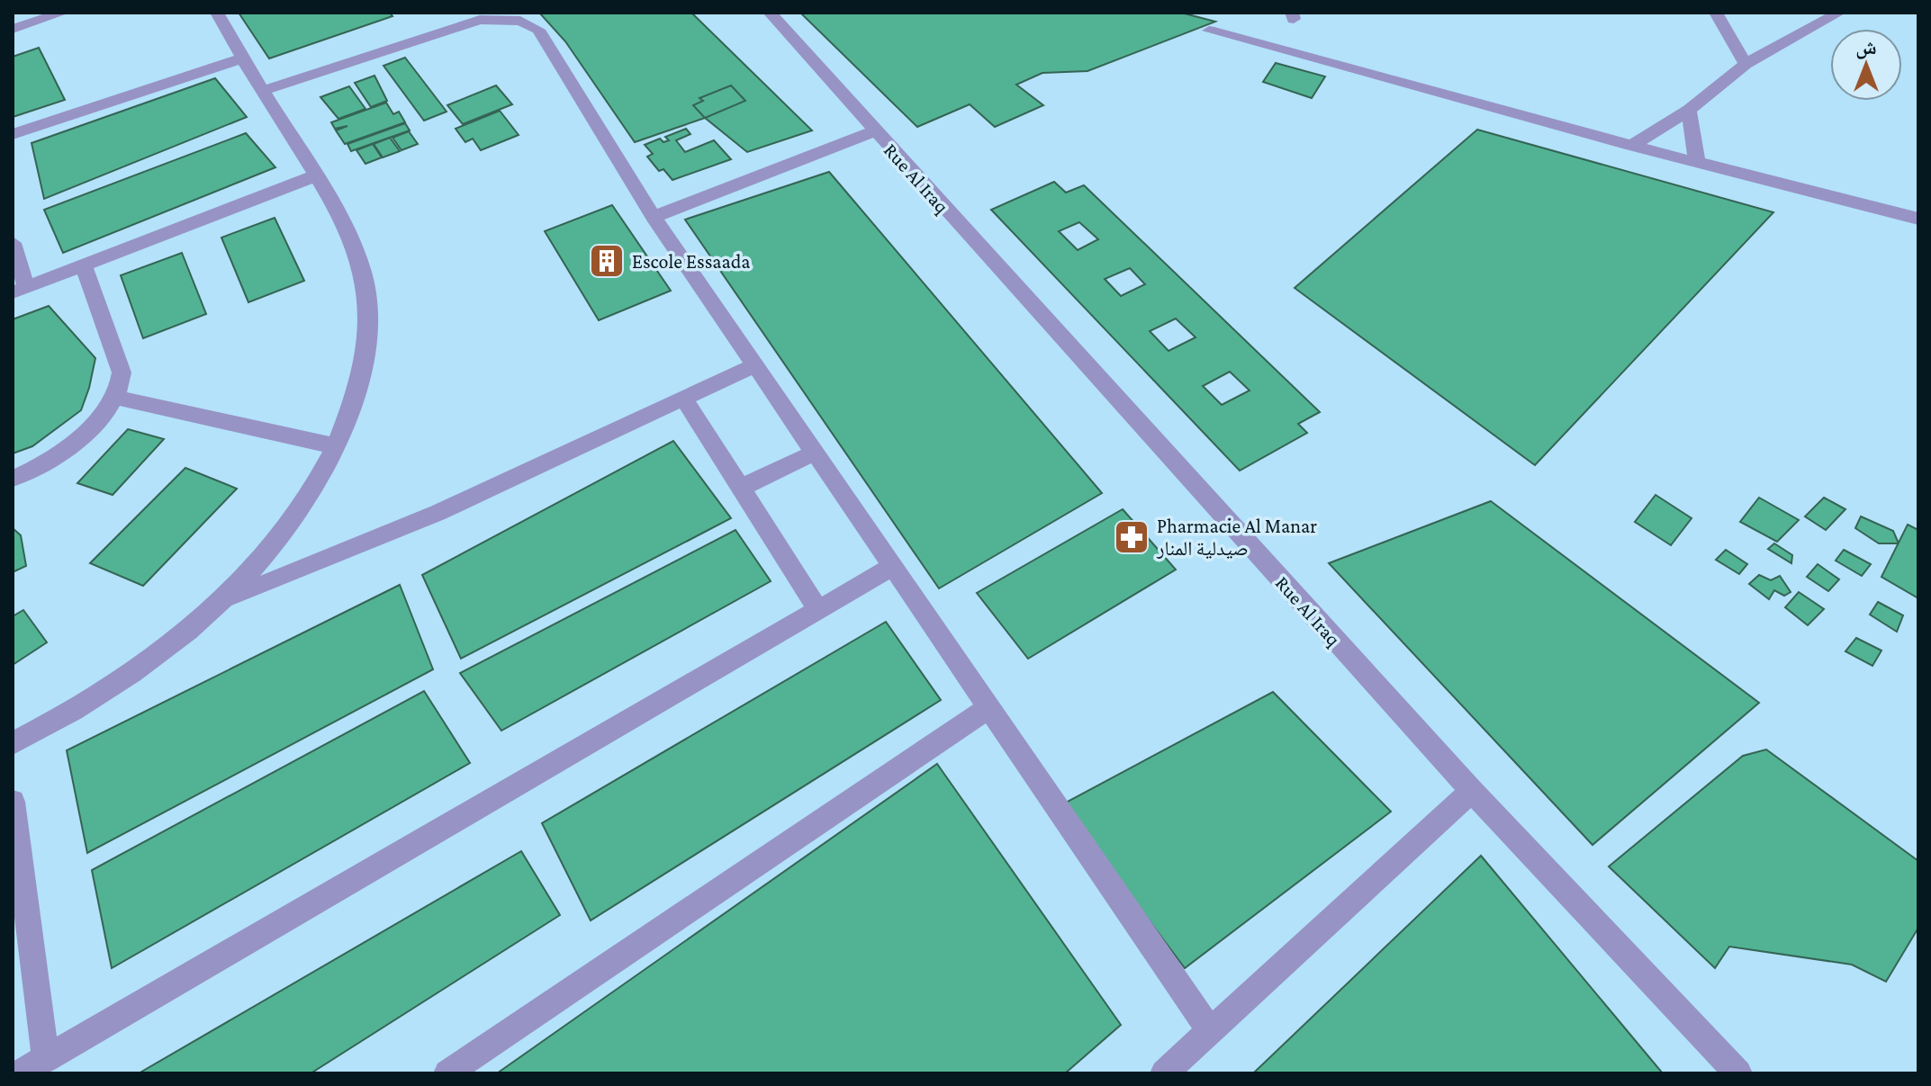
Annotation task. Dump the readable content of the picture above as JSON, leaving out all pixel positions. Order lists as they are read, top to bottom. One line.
{"streets":{"street":["Rue Al Iraq"]},"places":{"building":["Escole Essaada"],"pharmacy":["Pharmacie Al Manar صيدلية المنار"]},"north":"top"}
